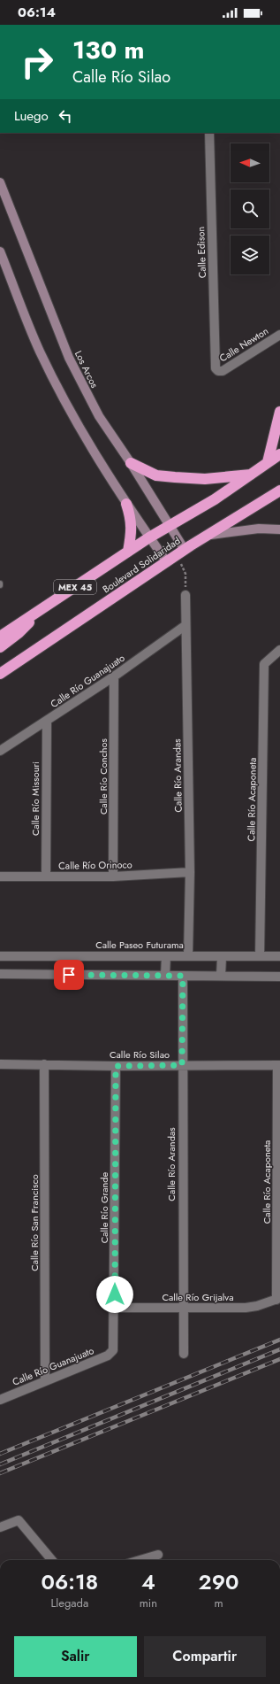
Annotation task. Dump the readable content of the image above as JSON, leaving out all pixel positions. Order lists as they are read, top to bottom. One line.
{"streets":{"highway":["Boulevard Solidaridad","MEX 45"],"main road":["Los Arcos"],"street":["Calle Edison","Calle Newton","Calle Río Guanajuato","Calle Río Arandas","Calle Río Conchos","Calle Río Missouri","Calle Río Acaponeta","Calle Río Orinoco","Calle Paseo Futurama","Calle Río Silao","Calle Río Grande","Calle Río San Francisco","Calle Río Grijalva"]},"crossings":[["Calle Edison","Calle Newton"],["Los Arcos","Boulevard Solidaridad"],["Calle Río Guanajuato","Calle Río Arandas"],["Calle Río Guanajuato","Calle Río Conchos"],["Calle Río Guanajuato","Calle Río Missouri"],["Calle Río Guanajuato","Calle Río Grande"],["Calle Río Guanajuato","Calle Río San Francisco"],["Calle Río Arandas","Calle Río Orinoco"],["Calle Río Arandas","Calle Paseo Futurama"],["Calle Río Arandas","Calle Río Silao"],["Calle Río Arandas","Calle Río Grijalva"],["Calle Río Conchos","Calle Río Orinoco"],["Calle Río Missouri","Calle Río Orinoco"],["Calle Río Acaponeta","Calle Paseo Futurama"],["Calle Río Acaponeta","Calle Río Silao"],["Calle Río Acaponeta","Calle Río Grijalva"],["Calle Río Silao","Calle Río Grande"],["Calle Río Silao","Calle Río San Francisco"],["Calle Río Grande","Calle Río Grijalva"]],"north":"left","page":{"status":"06:14","turn":["130 m","Calle Río Silao"],"then":"Luego","eta":["06:18","Llegada","4","min","290","m"],"buttons":["Salir","Compartir"]}}
